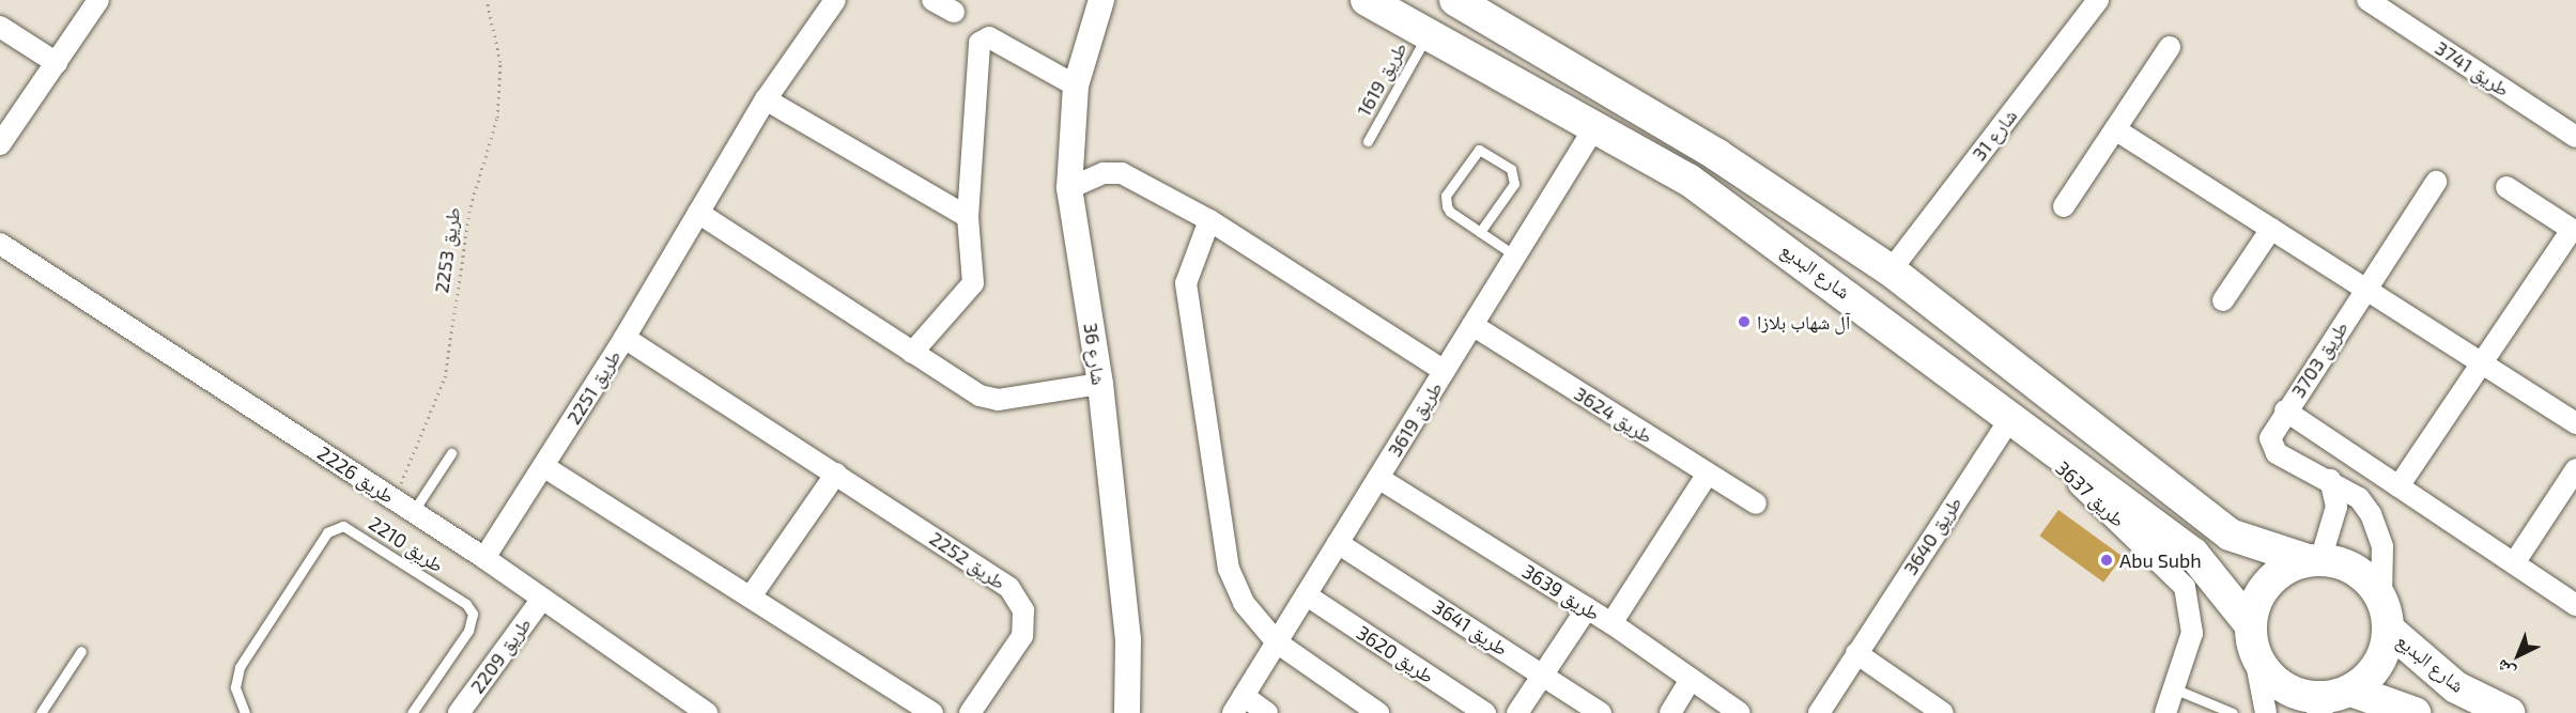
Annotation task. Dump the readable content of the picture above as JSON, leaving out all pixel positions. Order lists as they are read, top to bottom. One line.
{"streets":{"main road":["شارع البديع"],"street":["طريق 3741","شارع 31","شارع 36","طريق 3703","طريق 2251","طريق 3624","طريق 3619","طريق 2226","طريق 3637","طريق 3640","طريق 2252","طريق 3639","طريق 3641","طريق 3620","طريق 2209"],"lane":["طريق 1619","طريق 2210"],"path":["طريق 2253"]},"crossings":[["طريق 1619","شارع البديع"],["شارع 31","شارع البديع"],["طريق 2253","طريق 2226"],["شارع البديع","طريق 3619"],["شارع البديع","طريق 3637"],["شارع البديع","طريق 3640"],["طريق 2251","طريق 2226"],["طريق 2251","طريق 2252"],["طريق 3624","طريق 3619"],["طريق 3619","طريق 3639"],["طريق 3619","طريق 3641"],["طريق 3619","طريق 3620"],["طريق 2226","طريق 2209"],["طريق 3637","طريق 3640"]],"places":["آل شهاب بلازا","Abu Subh"],"north":"bottom left"}
